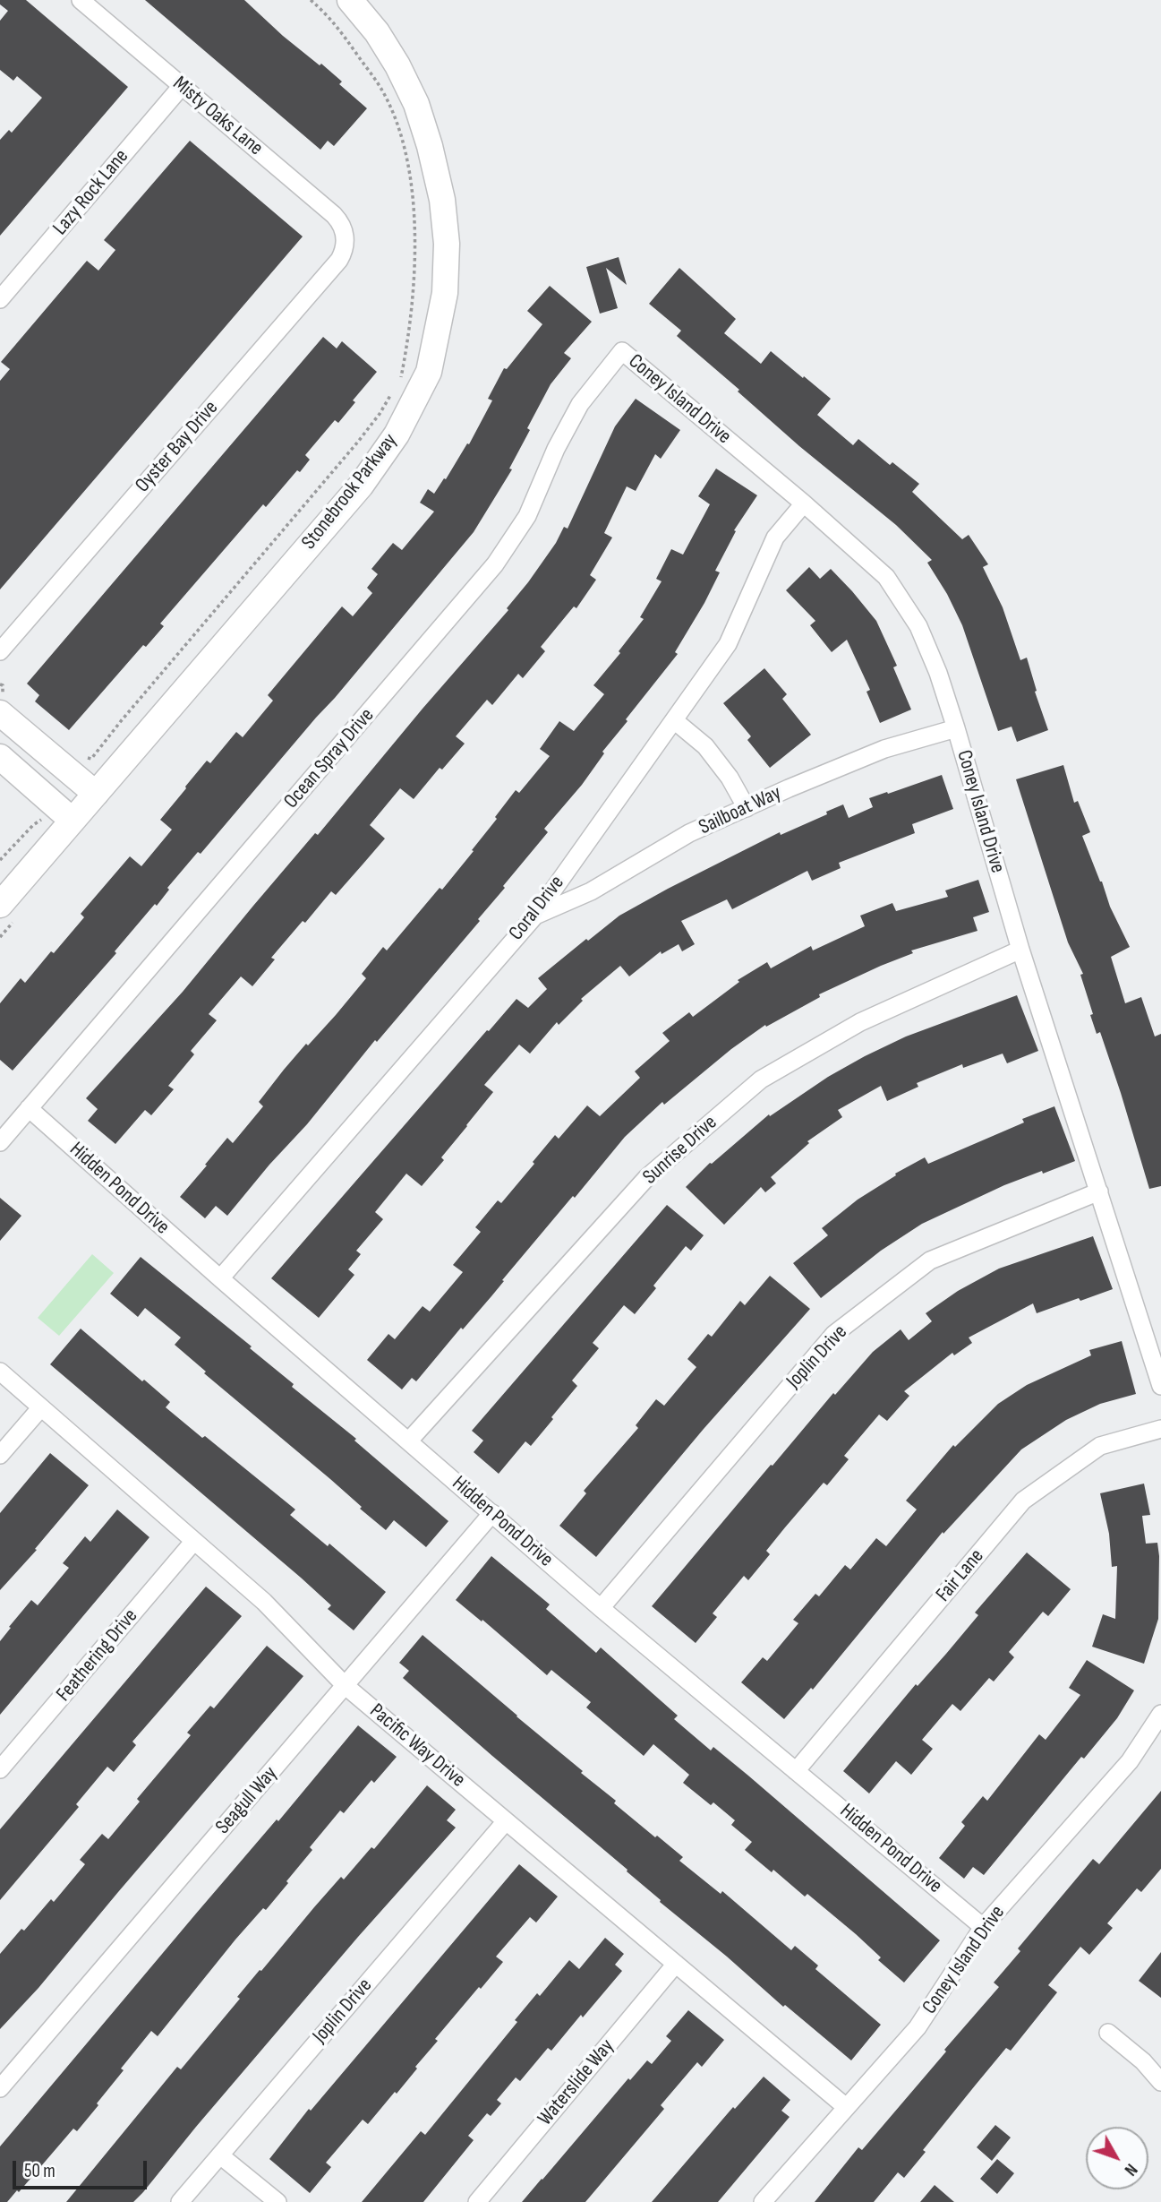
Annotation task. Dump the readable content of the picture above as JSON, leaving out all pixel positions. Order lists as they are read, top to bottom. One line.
{"streets":{"street":["Misty Oaks Lane","Lazy Rock Lane","Coney Island Drive","Oyster Bay Drive","Stonebrook Parkway","Ocean Spray Drive","Sailboat Way","Coral Drive","Sunrise Drive","Hidden Pond Drive","Joplin Drive","Fair Lane","Feathering Drive","Pacific Way Drive","Seagull Way","Waterslide Way"]},"crossings":[["Misty Oaks Lane","Lazy Rock Lane"],["Misty Oaks Lane","Oyster Bay Drive"],["Coney Island Drive","Ocean Spray Drive"],["Coney Island Drive","Sailboat Way"],["Coney Island Drive","Coral Drive"],["Coney Island Drive","Sunrise Drive"],["Coney Island Drive","Hidden Pond Drive"],["Coney Island Drive","Joplin Drive"],["Coney Island Drive","Pacific Way Drive"],["Ocean Spray Drive","Hidden Pond Drive"],["Sailboat Way","Coral Drive"],["Coral Drive","Hidden Pond Drive"],["Sunrise Drive","Hidden Pond Drive"],["Hidden Pond Drive","Joplin Drive"],["Hidden Pond Drive","Fair Lane"],["Hidden Pond Drive","Seagull Way"],["Joplin Drive","Pacific Way Drive"],["Feathering Drive","Pacific Way Drive"],["Pacific Way Drive","Seagull Way"],["Pacific Way Drive","Waterslide Way"]],"scale_bar":"50 m","north":"bottom right"}
